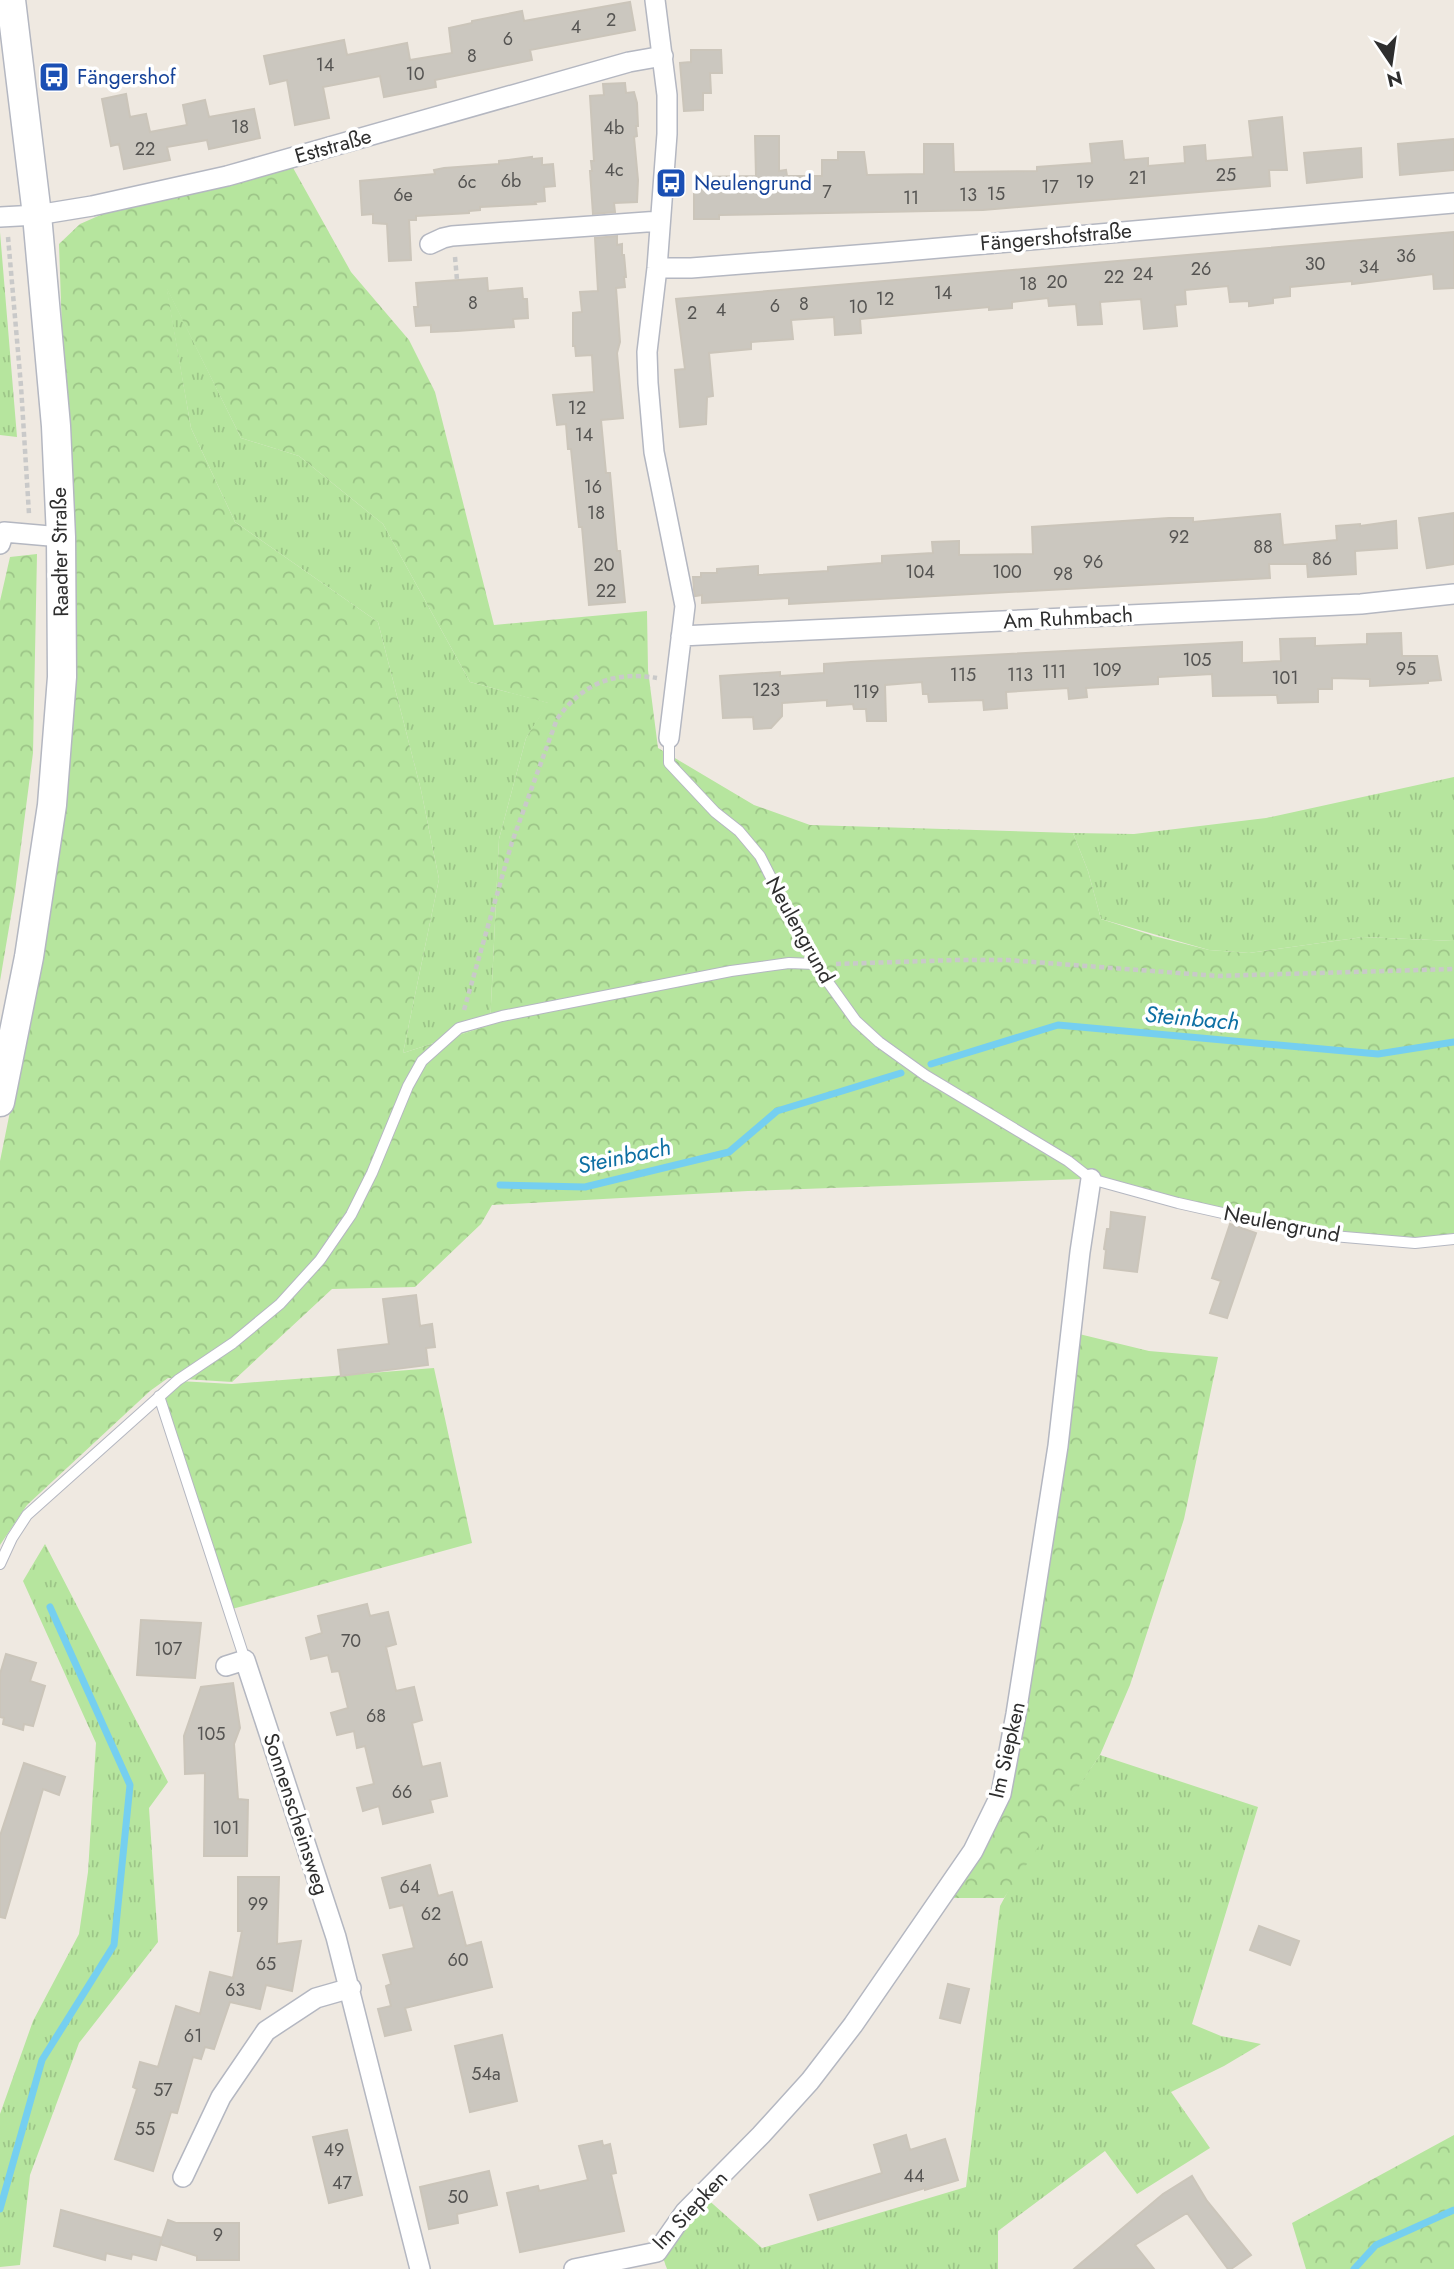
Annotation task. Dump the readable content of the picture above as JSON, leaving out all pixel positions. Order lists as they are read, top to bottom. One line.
{"streets":{"main road":["Raadter Straße"],"street":["Eststraße","Fängershofstraße","Am Ruhmbach","Neulengrund","Im Siepken","Sonnenscheinsweg"]},"crossings":[["Eststraße","Raadter Straße"],["Eststraße","Neulengrund"],["Fängershofstraße","Neulengrund"],["Am Ruhmbach","Neulengrund"],["Neulengrund","Im Siepken"]],"water":["Steinbach"],"places":{"bus stop":["Fängershof","Neulengrund"]},"house_numbers":["2","4","6","8","14","10","18","4b","22","4c","25","21","6b","6c","19","17","7","15","6e","13","11","36","30","34","26","24","22","20","18","14","12","8","8","6","10","4","2","12","14","16","18","92","88","86","96","20","104","100","98","22","105","95","109","111","115","113","101","123","119","70","107","68","105","66","101","64","99","62","60","65","63","61","54a","57","55","49","44","47","50","9"],"north":"bottom"}
